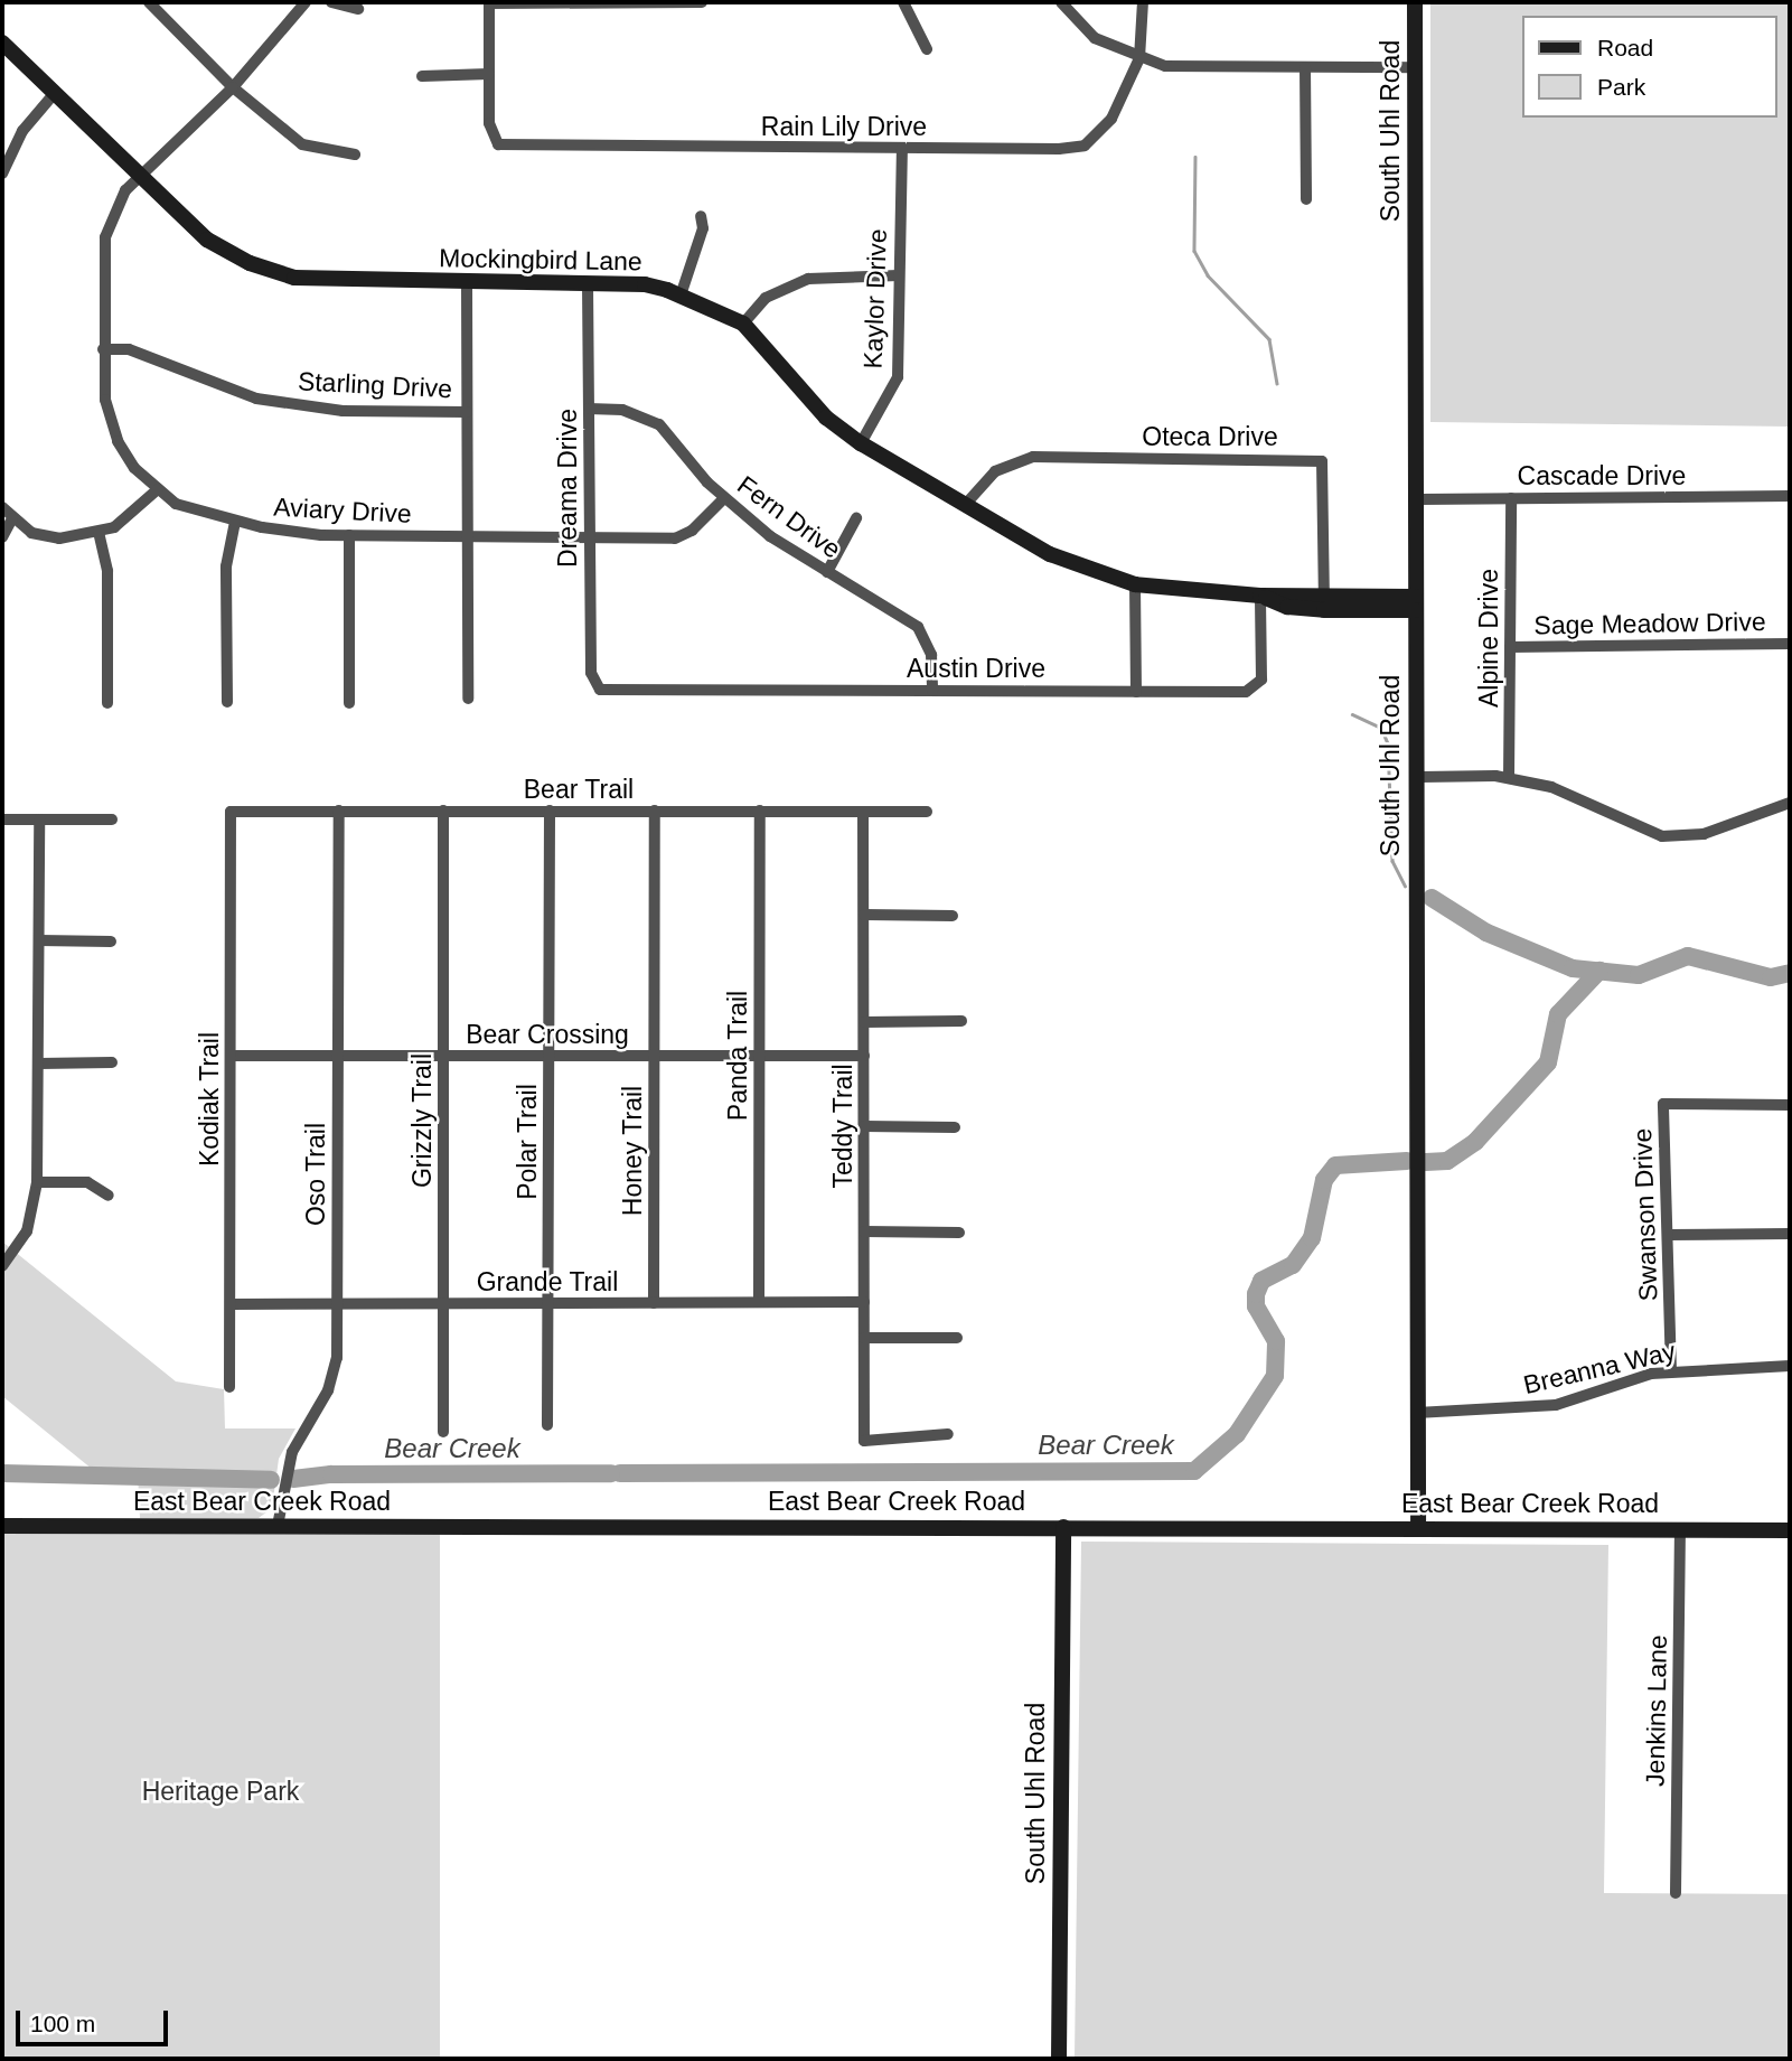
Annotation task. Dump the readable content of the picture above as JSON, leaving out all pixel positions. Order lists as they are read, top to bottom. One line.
{"streets":{"main road":["South Uhl Road","Mockingbird Lane","East Bear Creek Road"],"street":["Rain Lily Drive","Kaylor Drive","Starling Drive","Oteca Drive","Cascade Drive","Dreama Drive","Aviary Drive","Fern Drive","Sage Meadow Drive","Alpine Drive","Austin Drive","Bear Trail","Bear Crossing","Panda Trail","Kodiak Trail","Grizzly Trail","Teddy Trail","Polar Trail","Honey Trail","Oso Trail","Swanson Drive","Grande Trail","Breanna Way","Jenkins Lane"]},"crossings":[["Rain Lily Drive","Kaylor Drive"],["South Uhl Road","Mockingbird Lane"],["South Uhl Road","Cascade Drive"],["South Uhl Road","Breanna Way"],["South Uhl Road","East Bear Creek Road"],["Mockingbird Lane","Kaylor Drive"],["Mockingbird Lane","Oteca Drive"],["Mockingbird Lane","Dreama Drive"],["Mockingbird Lane","Aviary Drive"],["Mockingbird Lane","Austin Drive"],["Starling Drive","Aviary Drive"],["Cascade Drive","Alpine Drive"],["Dreama Drive","Aviary Drive"],["Dreama Drive","Fern Drive"],["Dreama Drive","Austin Drive"],["Aviary Drive","Fern Drive"],["Fern Drive","Austin Drive"],["Sage Meadow Drive","Alpine Drive"],["Bear Trail","Panda Trail"],["Bear Trail","Kodiak Trail"],["Bear Trail","Grizzly Trail"],["Bear Trail","Teddy Trail"],["Bear Trail","Polar Trail"],["Bear Trail","Honey Trail"],["Bear Trail","Oso Trail"],["Bear Crossing","Panda Trail"],["Bear Crossing","Kodiak Trail"],["Bear Crossing","Grizzly Trail"],["Bear Crossing","Teddy Trail"],["Bear Crossing","Polar Trail"],["Bear Crossing","Honey Trail"],["Bear Crossing","Oso Trail"],["Panda Trail","Grande Trail"],["Kodiak Trail","Grande Trail"],["Grizzly Trail","Grande Trail"],["Teddy Trail","Grande Trail"],["Polar Trail","Grande Trail"],["Honey Trail","Grande Trail"],["Oso Trail","Grande Trail"],["Oso Trail","East Bear Creek Road"],["Swanson Drive","Breanna Way"],["East Bear Creek Road","Jenkins Lane"]],"water":["Bear Creek"],"parks":["Heritage Park"],"legend":["Road","Park"],"scale_bar":"100 m"}
